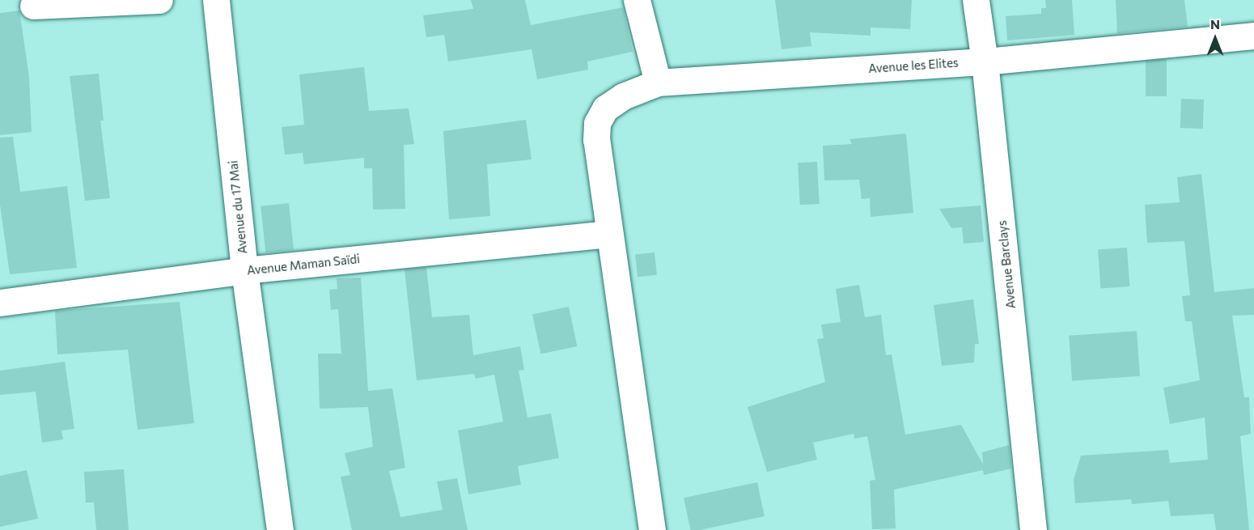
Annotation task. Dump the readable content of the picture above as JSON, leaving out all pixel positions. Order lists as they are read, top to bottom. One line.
{"streets":{"street":["Avenue les Elites","Avenue du 17 Mai","Avenue Maman Saïdi","Avenue Barclays"]},"crossings":[["Avenue les Elites","Avenue Maman Saïdi"],["Avenue les Elites","Avenue Barclays"],["Avenue du 17 Mai","Avenue Maman Saïdi"]],"north":"top"}
